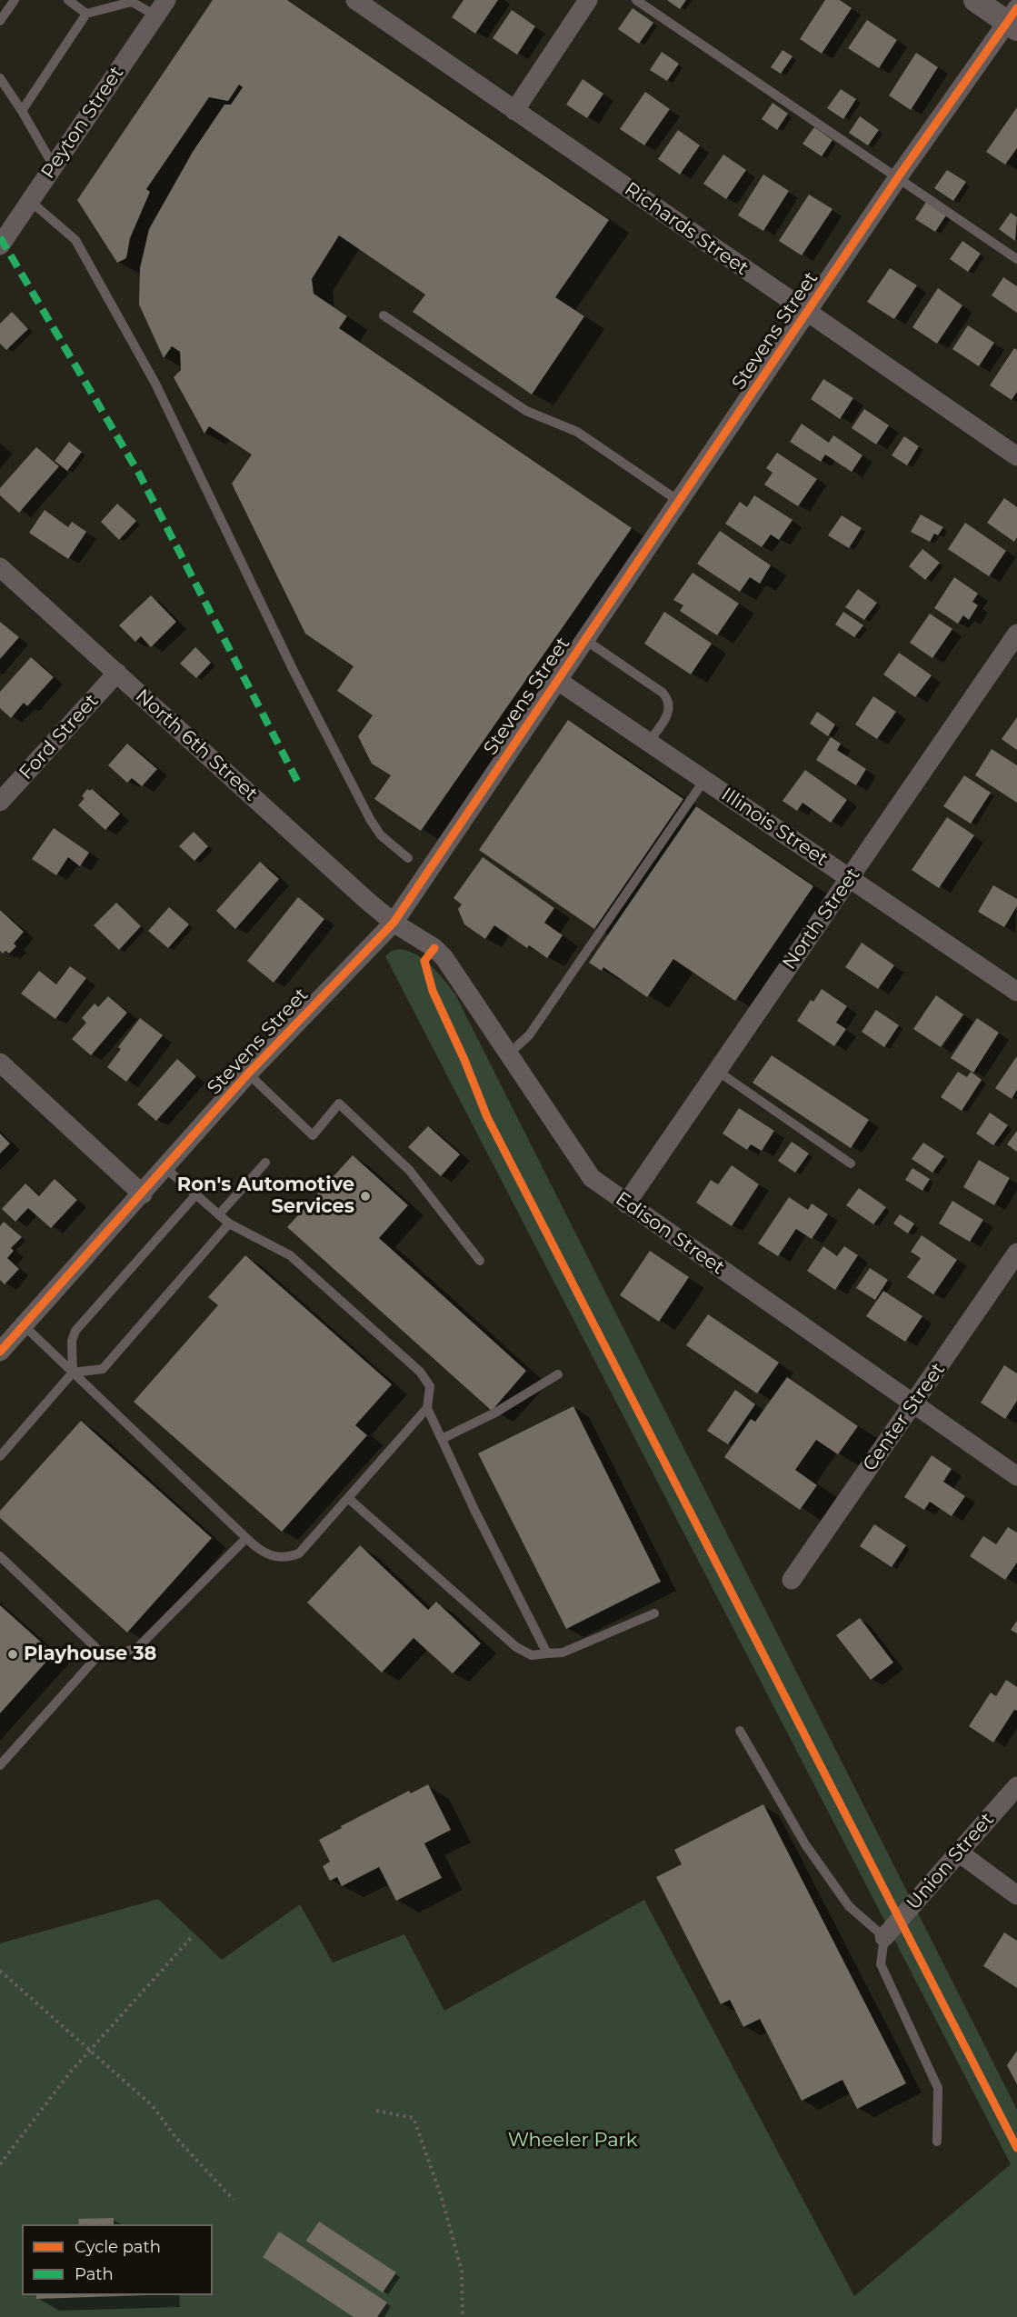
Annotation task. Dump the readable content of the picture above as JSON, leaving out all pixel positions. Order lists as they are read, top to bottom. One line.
{"streets":{"street":["Peyton Street","Richards Street","Stevens Street","Ford Street","North 6th Street","Illinois Street","North Street","Edison Street","Center Street","Union Street"]},"crossings":[["Richards Street","Stevens Street"],["Stevens Street","North 6th Street"],["Stevens Street","Illinois Street"],["Stevens Street","Edison Street"],["Ford Street","North 6th Street"],["North 6th Street","Edison Street"],["Illinois Street","North Street"],["North Street","Edison Street"],["Edison Street","Center Street"]],"parks":["Wheeler Park"],"places":["Ron's Automotive Services","Playhouse 38"],"legend":["Cycle path","Path"]}
